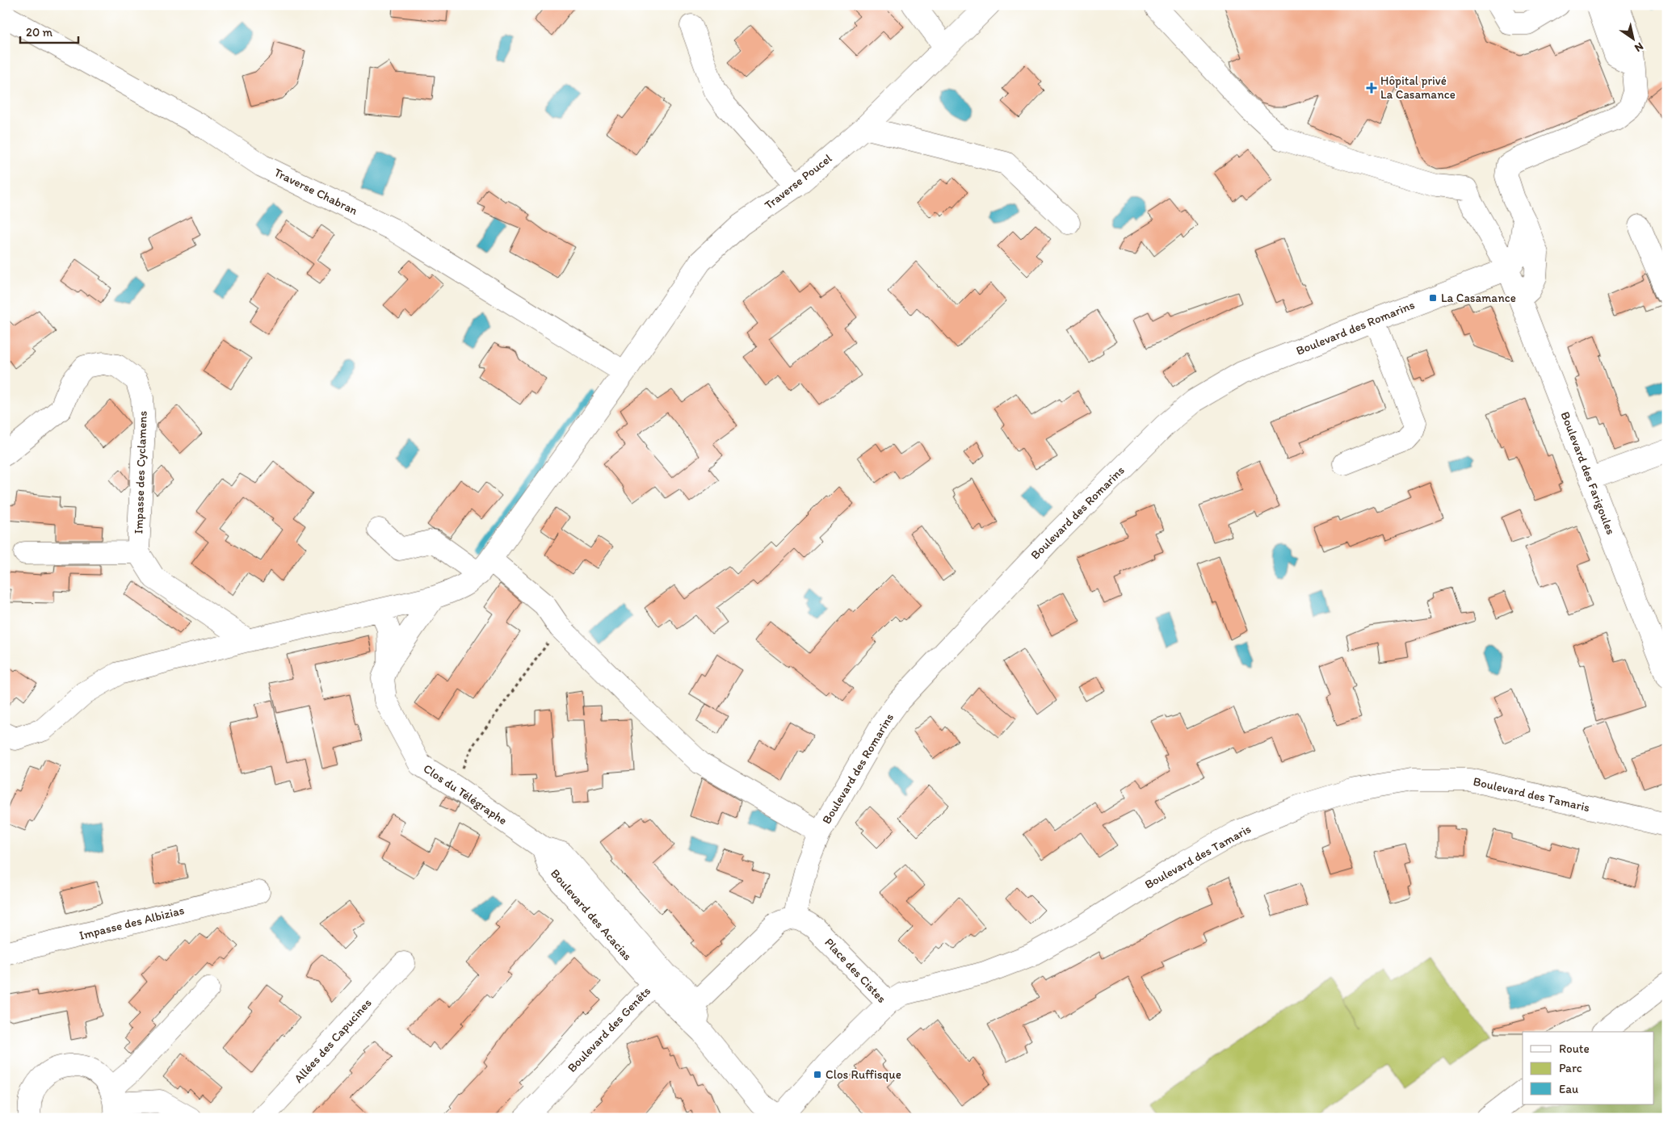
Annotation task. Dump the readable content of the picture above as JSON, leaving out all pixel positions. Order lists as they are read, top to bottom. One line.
{"streets":{"street":["Traverse Poucel","Traverse Chabran","Boulevard des Romarins","Impasse des Cyclamens","Boulevard des Farigoules","Clos du Télégraphe","Boulevard des Tamaris","Boulevard des Acacias","Impasse des Albizias","Place des Cistes","Boulevard des Genêts","Allées des Capucines"]},"crossings":[["Traverse Poucel","Traverse Chabran"],["Traverse Poucel","Clos du Télégraphe"],["Boulevard des Romarins","Boulevard des Farigoules"],["Boulevard des Romarins","Place des Cistes"],["Clos du Télégraphe","Boulevard des Acacias"],["Boulevard des Tamaris","Place des Cistes"],["Boulevard des Acacias","Place des Cistes"],["Boulevard des Acacias","Boulevard des Genêts"]],"places":{"health":["Hôpital privé La Casamance"],"transit":["La Casamance","Clos Ruffisque"]},"legend":["Route","Parc","Eau"],"scale_bar":"20 m","north":"bottom right"}
